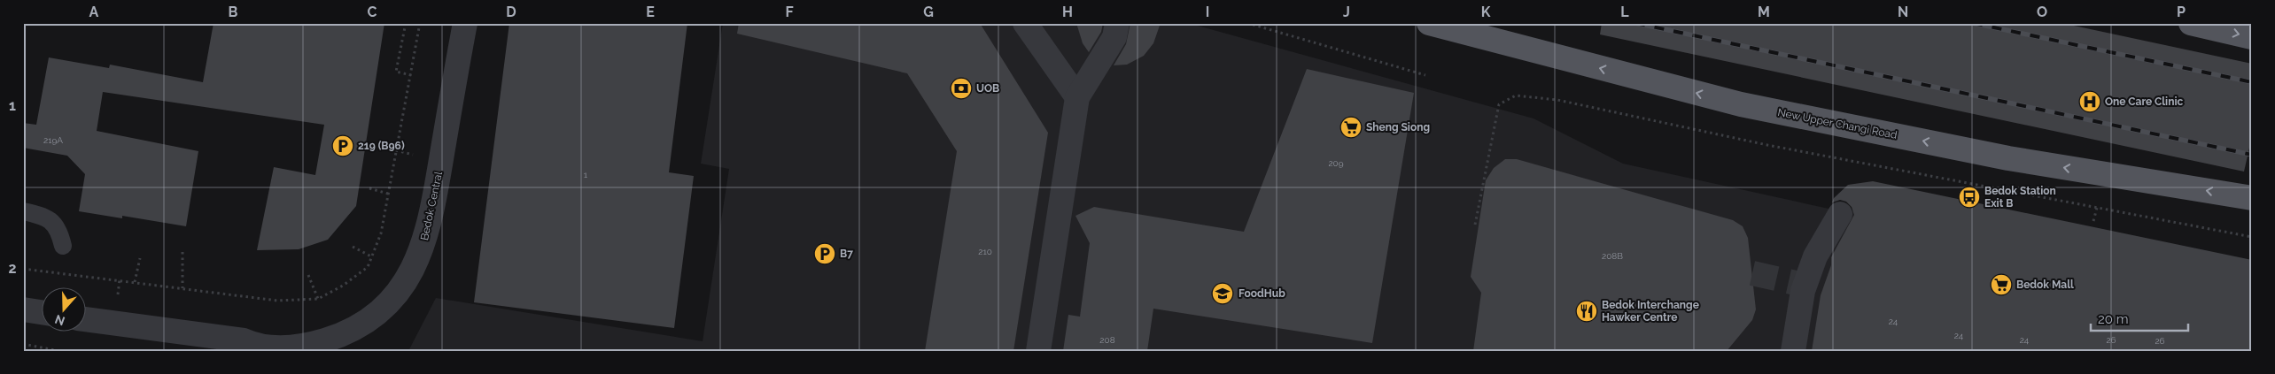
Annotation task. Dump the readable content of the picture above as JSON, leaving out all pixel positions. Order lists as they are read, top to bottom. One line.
{"streets":{"main road":["New Upper Changi Road"],"street":["Bedok Central"]},"one_way":["New Upper Changi Road"],"places":{"bank":["UOB"],"hospital":["One Care Clinic"],"supermarket":["Sheng Siong","Bedok Mall"],"parking":["219 (B96)","B7"],"bus stop":["Bedok Station Exit B"],"school or university":["FoodHub"],"restaurant":["Bedok Interchange Hawker Centre"]},"house_numbers":["219A","209","1","210","208B","24","24","208","24","26","26"],"scale_bar":"20 m","north":"bottom","grid":{"columns":["A","B","C","D","E","F","G","H","I","J","K","L","M","N","O","P"],"rows":["1","2"]}}
